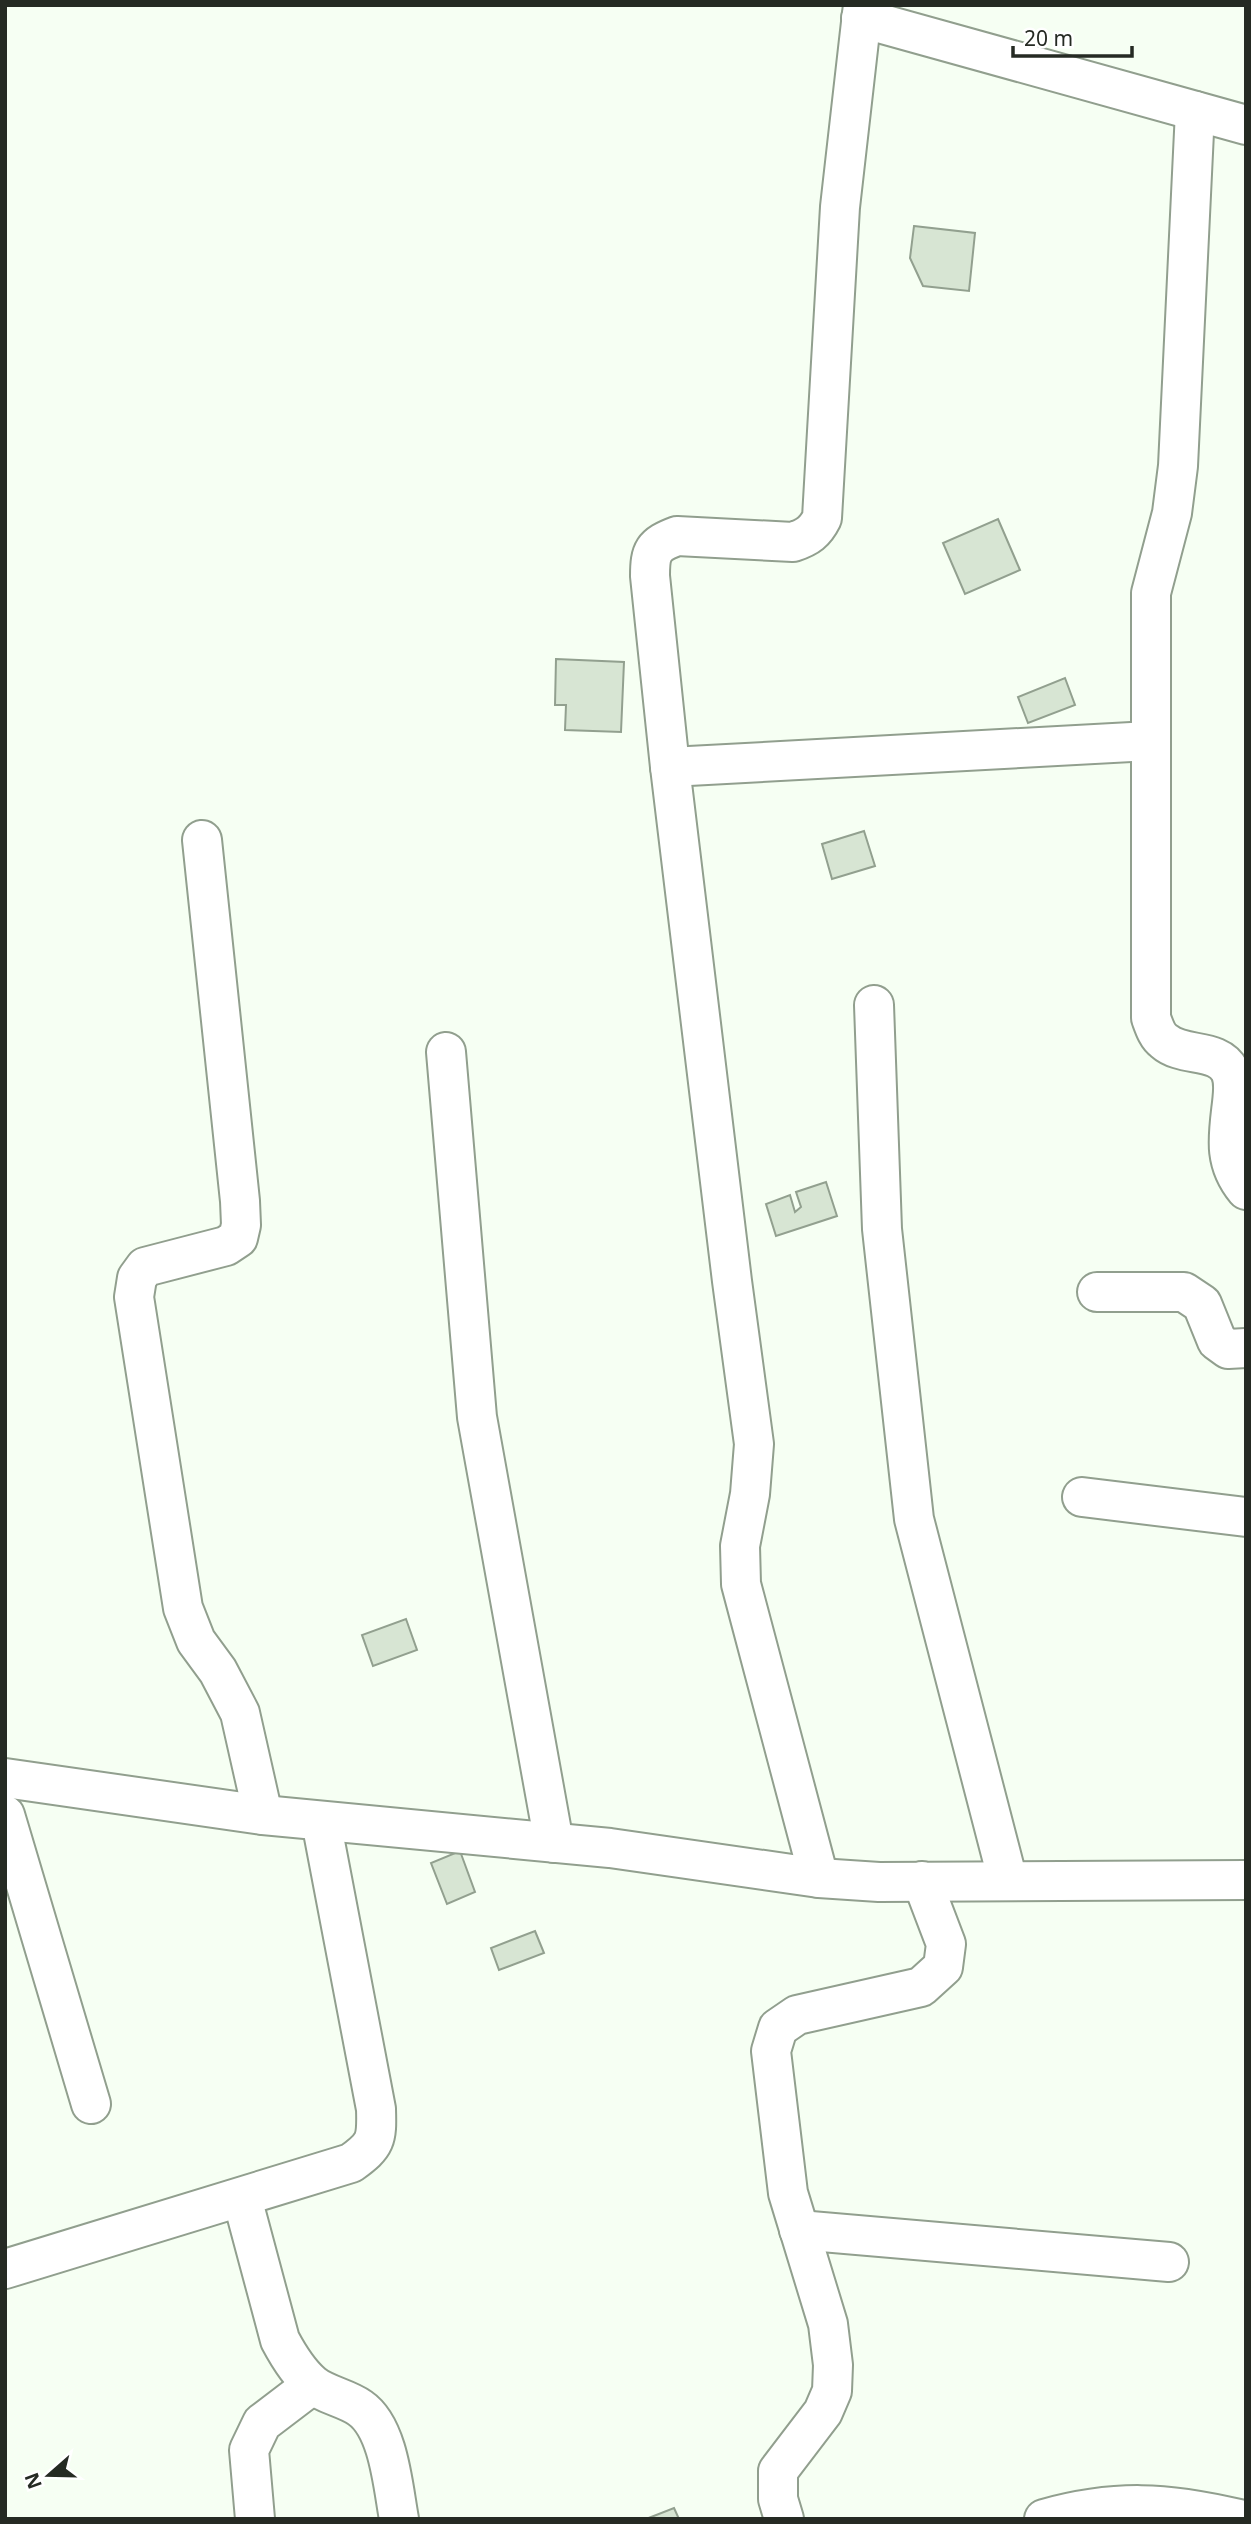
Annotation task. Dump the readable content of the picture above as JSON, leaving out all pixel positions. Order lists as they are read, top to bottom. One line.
{"scale_bar":"20 m","north":"left"}
